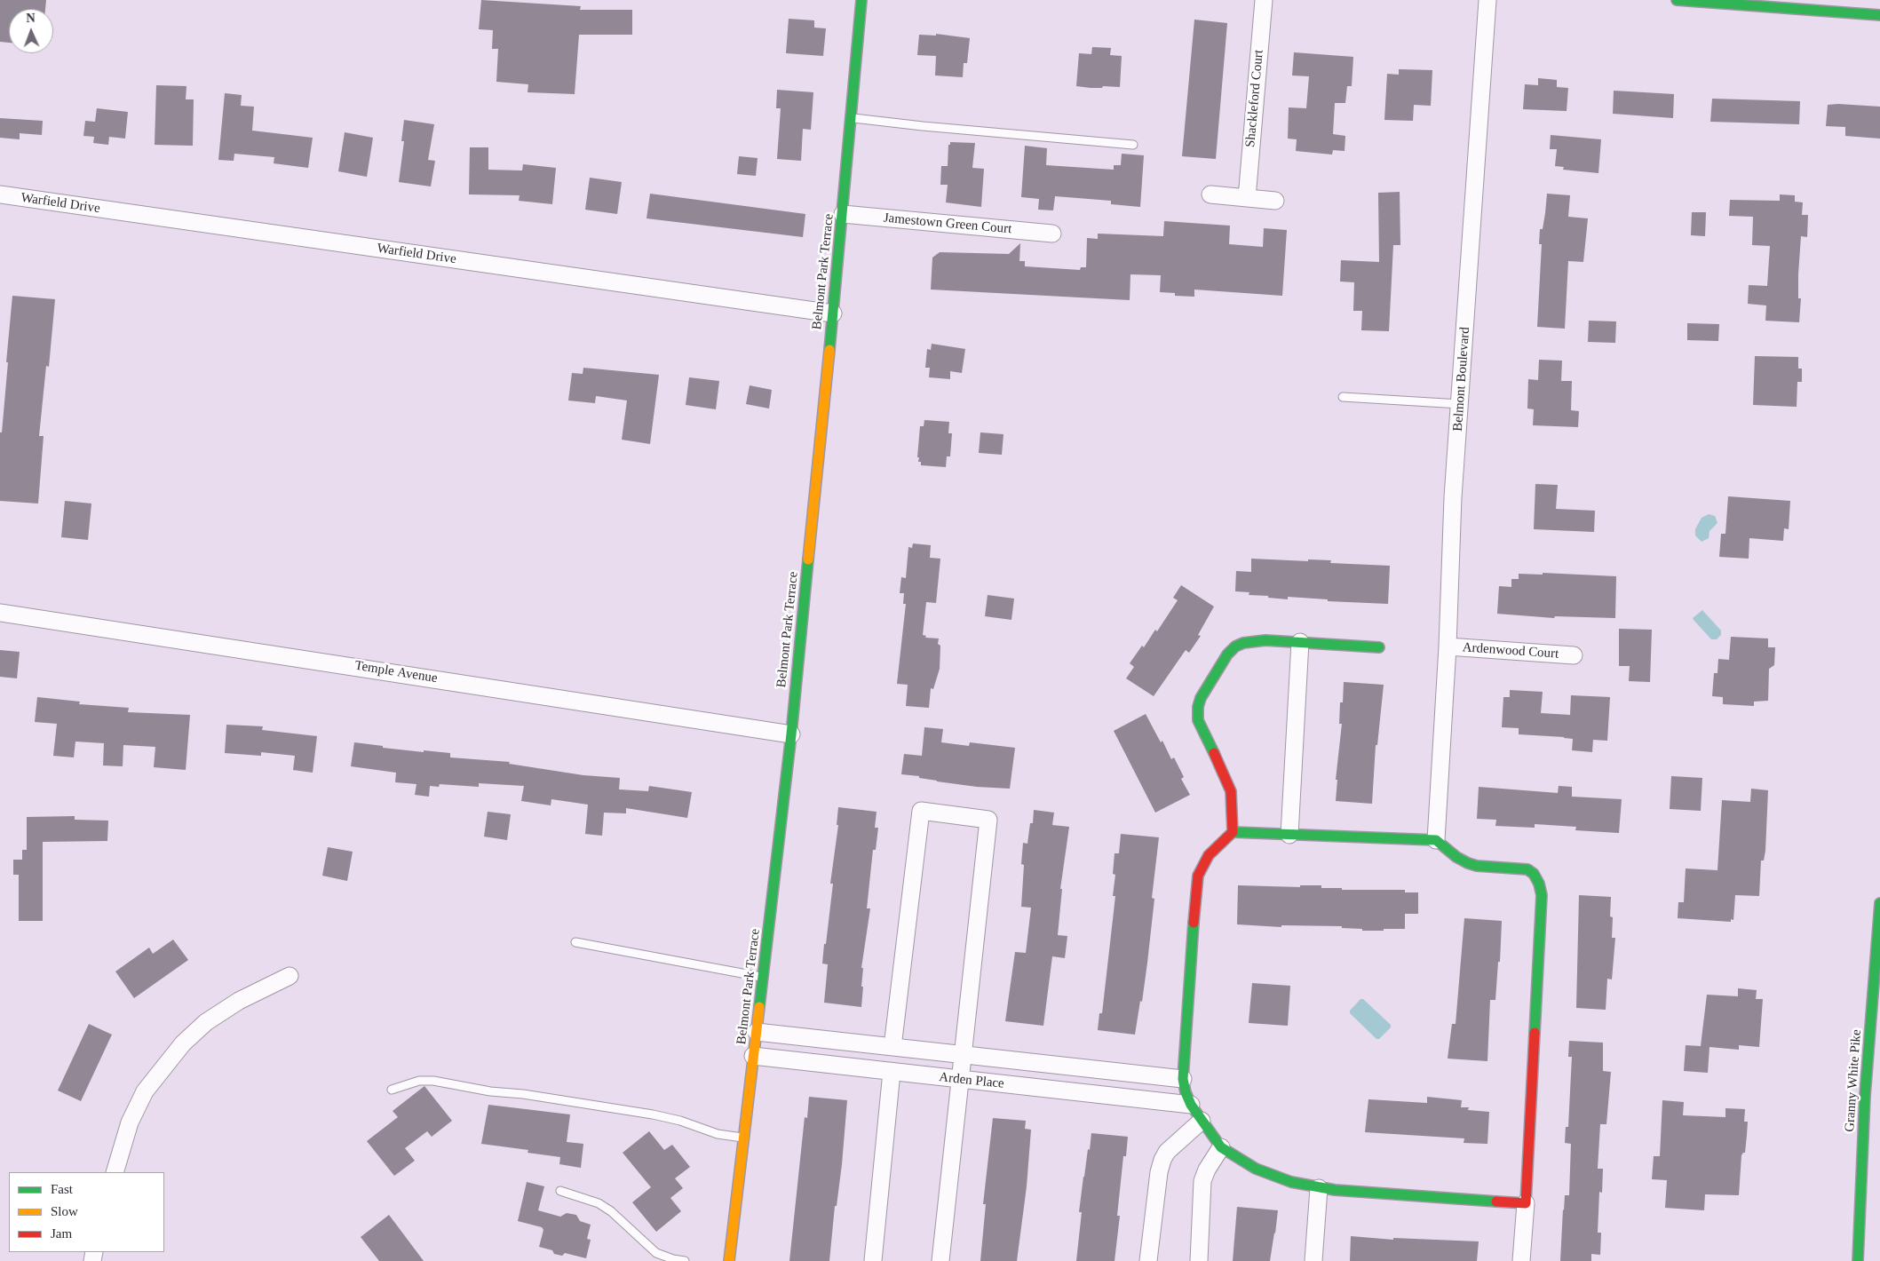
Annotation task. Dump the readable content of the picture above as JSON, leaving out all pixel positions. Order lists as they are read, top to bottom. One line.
{"streets":{"street":["Shackleford Court","Warfield Drive","Jamestown Green Court","Belmont Park Terrace","Belmont Boulevard","Ardenwood Court","Temple Avenue","Arden Place","Granny White Pike"]},"crossings":[["Warfield Drive","Belmont Park Terrace"],["Jamestown Green Court","Belmont Park Terrace"],["Belmont Park Terrace","Temple Avenue"],["Belmont Park Terrace","Arden Place"],["Belmont Boulevard","Ardenwood Court"]],"legend":["Fast","Slow","Jam"],"north":"top"}
